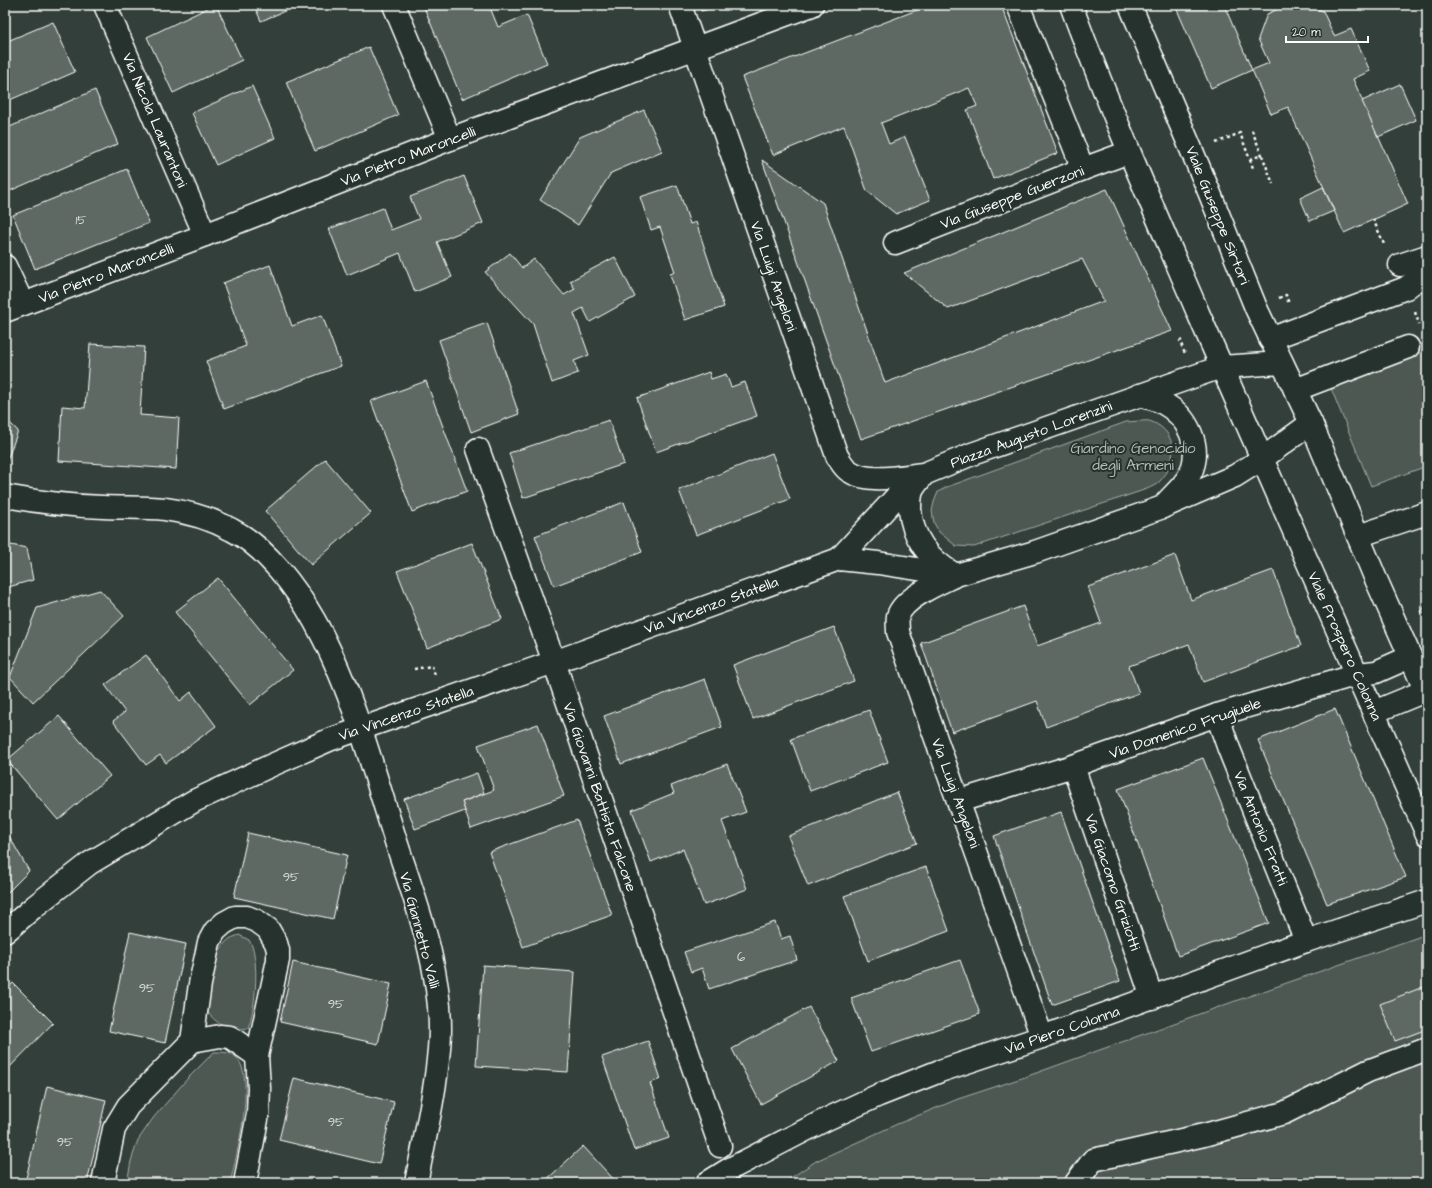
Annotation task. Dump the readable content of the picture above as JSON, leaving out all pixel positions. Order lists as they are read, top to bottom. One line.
{"streets":{"street":["Via Nicola Laurantoni","Via Pietro Maroncelli","Via Giuseppe Guerzoni","Viale Giuseppe Sirtori","Via Luigi Angeloni","Piazza Augusto Lorenzini","Via Vincenzo Statella","Viale Prospero Colonna","Via Domenico Frugiuele","Via Giovanni Battista Falcone","Via Antonio Fratti","Via Giacomo Griziotti","Via Giannetto Valli","Via Piero Colonna"]},"crossings":[["Via Nicola Laurantoni","Via Pietro Maroncelli"],["Via Pietro Maroncelli","Via Luigi Angeloni"],["Via Luigi Angeloni","Piazza Augusto Lorenzini"],["Via Luigi Angeloni","Via Domenico Frugiuele"],["Via Luigi Angeloni","Via Piero Colonna"],["Piazza Augusto Lorenzini","Via Vincenzo Statella"],["Piazza Augusto Lorenzini","Viale Prospero Colonna"],["Via Vincenzo Statella","Via Giovanni Battista Falcone"],["Via Vincenzo Statella","Via Giannetto Valli"],["Viale Prospero Colonna","Via Domenico Frugiuele"],["Via Domenico Frugiuele","Via Antonio Fratti"],["Via Domenico Frugiuele","Via Giacomo Griziotti"],["Via Antonio Fratti","Via Piero Colonna"],["Via Giacomo Griziotti","Via Piero Colonna"]],"parks":["Giardino Genocidio degli Armeni"],"house_numbers":["15","95","6","95","95","95","95"],"scale_bar":"20 m"}
